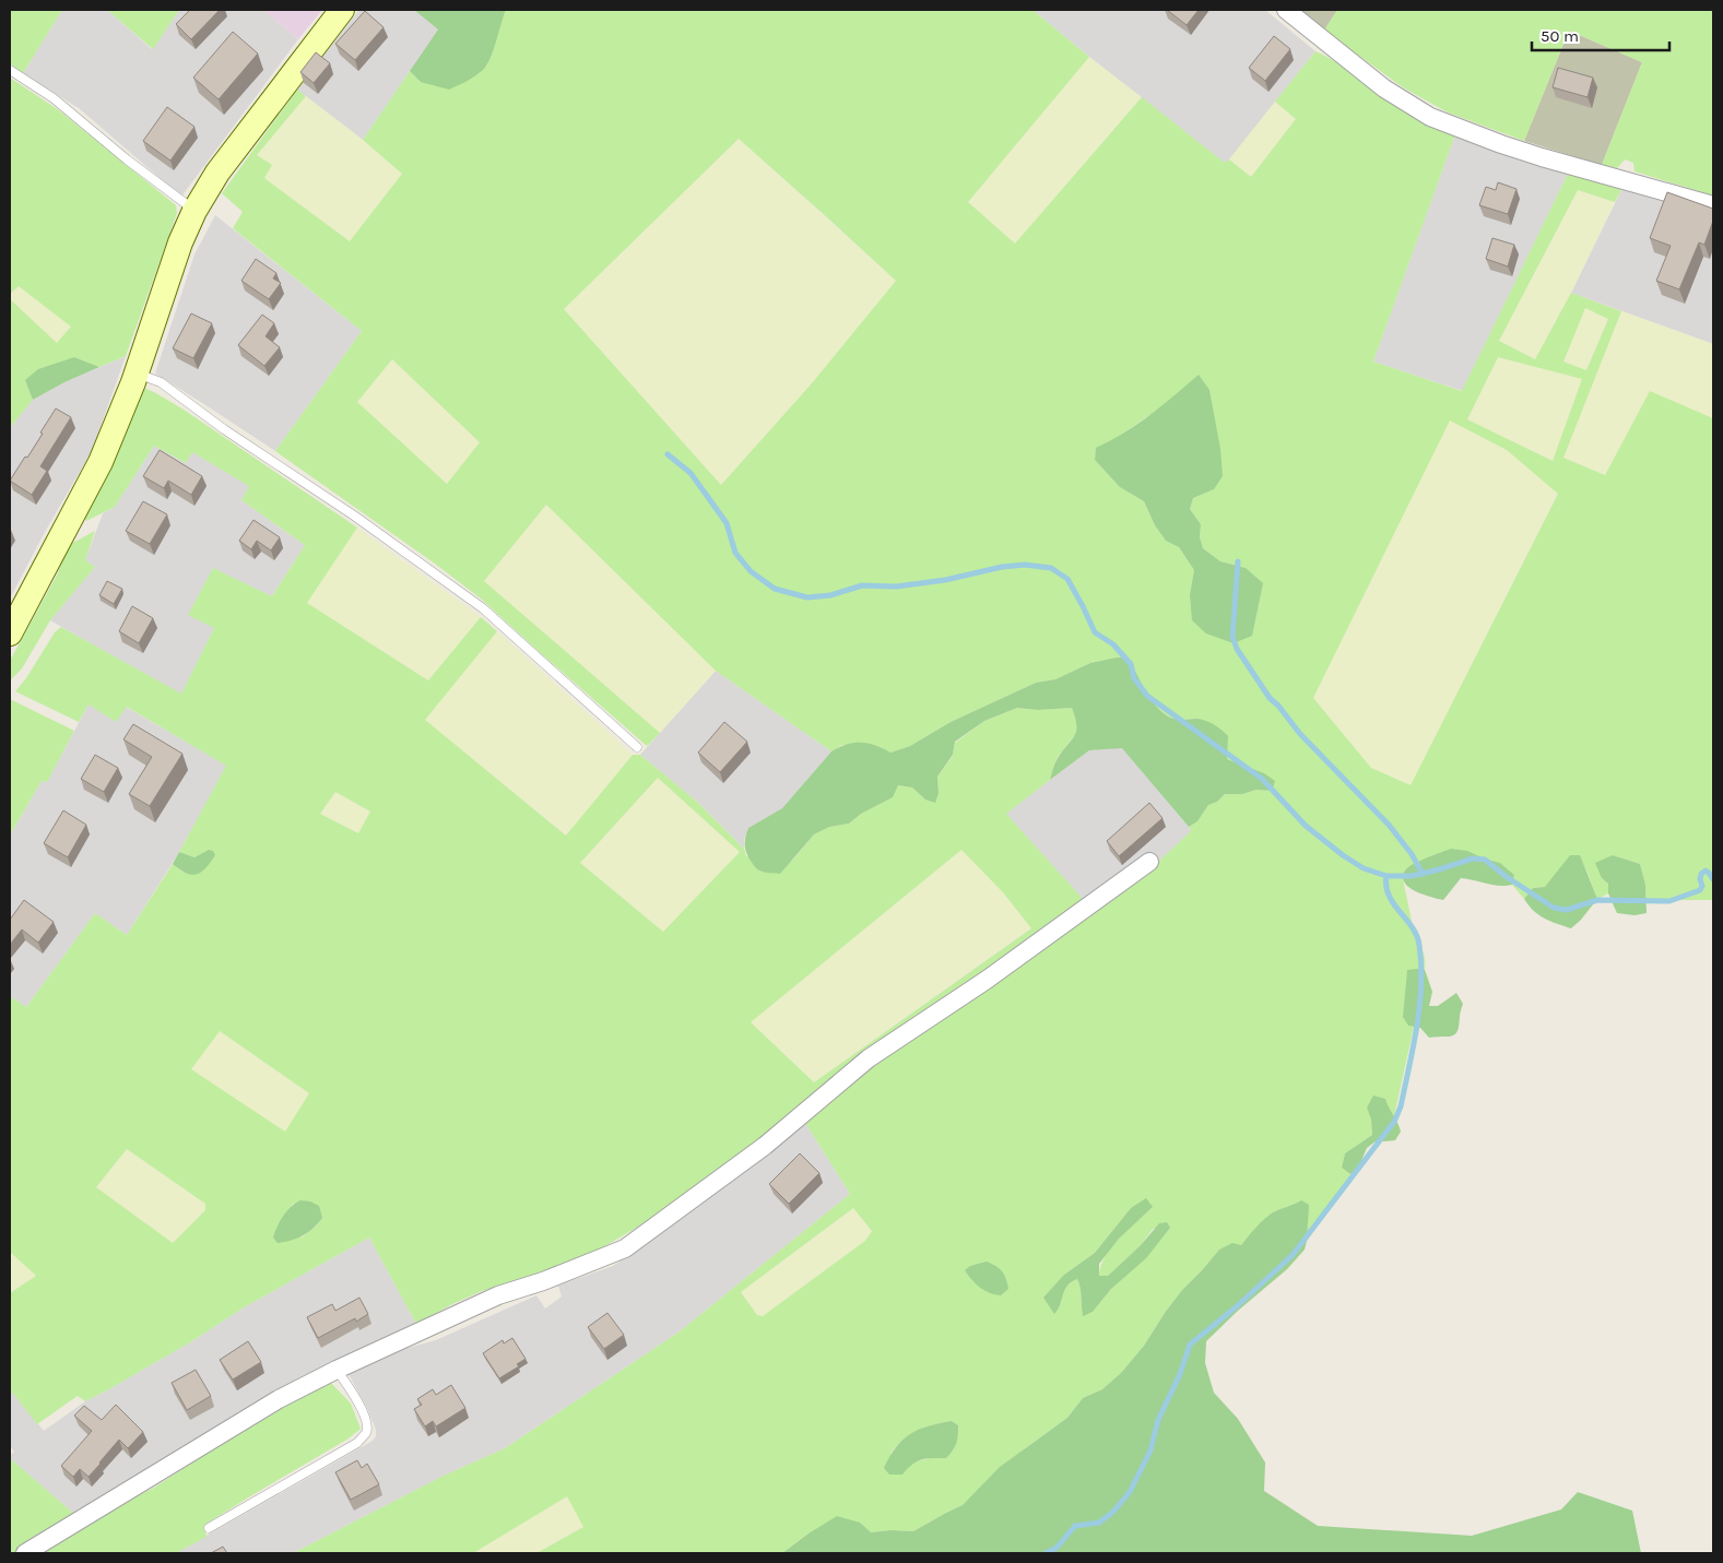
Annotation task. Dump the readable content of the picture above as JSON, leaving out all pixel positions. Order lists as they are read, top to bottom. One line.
{"scale_bar":"50 m"}
